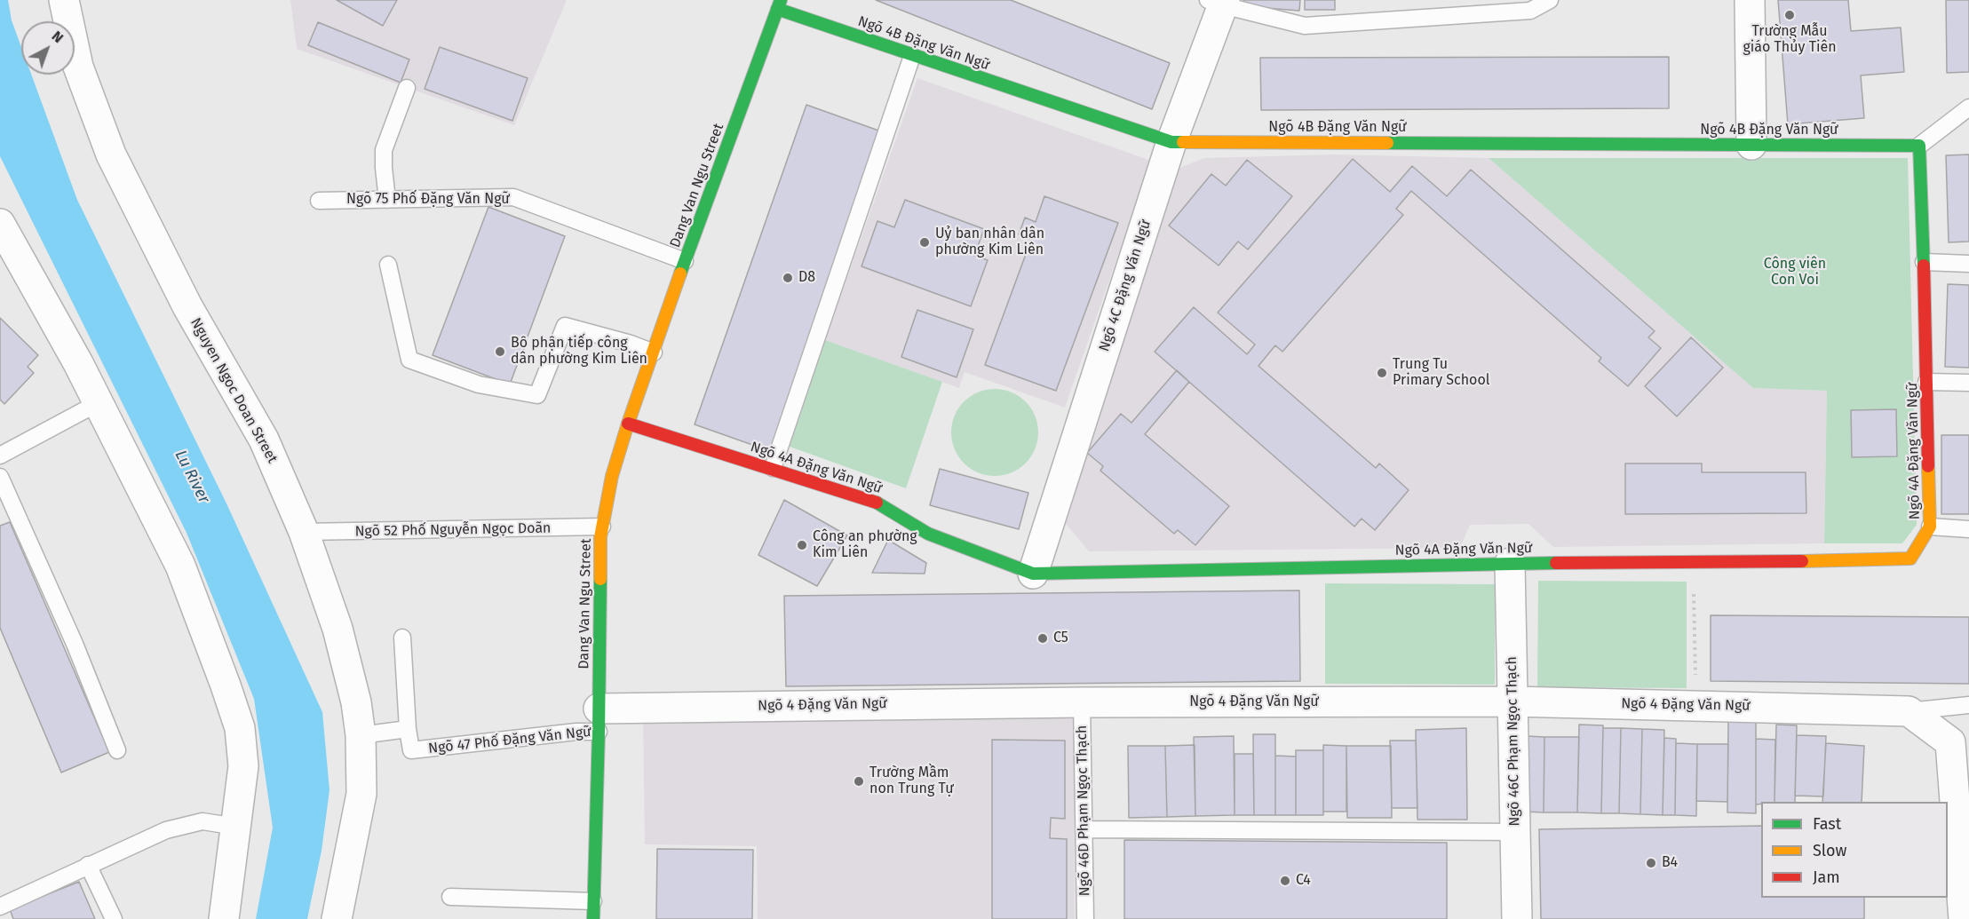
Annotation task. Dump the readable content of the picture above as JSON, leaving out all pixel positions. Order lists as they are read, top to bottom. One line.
{"streets":{"street":["Ngõ 4B Đặng Văn Ngữ","Dang Van Ngu Street","Ngõ 4C Đặng Văn Ngữ","Nguyen Ngoc Doan Street","Ngõ 4A Đặng Văn Ngữ","Ngõ 4 Đặng Văn Ngữ","Ngõ 46C Phạm Ngọc Thạch"],"lane":["Ngõ 75 Phố Đặng Văn Ngữ","Ngõ 52 Phố Nguyễn Ngọc Doãn","Ngõ 47 Phố Đặng Văn Ngữ","Ngõ 46D Phạm Ngọc Thạch"]},"crossings":[["Ngõ 4B Đặng Văn Ngữ","Dang Van Ngu Street"],["Ngõ 4B Đặng Văn Ngữ","Ngõ 4C Đặng Văn Ngữ"],["Ngõ 4B Đặng Văn Ngữ","Ngõ 4A Đặng Văn Ngữ"],["Dang Van Ngu Street","Ngõ 75 Phố Đặng Văn Ngữ"],["Dang Van Ngu Street","Ngõ 4A Đặng Văn Ngữ"],["Dang Van Ngu Street","Ngõ 52 Phố Nguyễn Ngọc Doãn"],["Dang Van Ngu Street","Ngõ 4 Đặng Văn Ngữ"],["Dang Van Ngu Street","Ngõ 47 Phố Đặng Văn Ngữ"],["Ngõ 4C Đặng Văn Ngữ","Ngõ 4A Đặng Văn Ngữ"],["Nguyen Ngoc Doan Street","Ngõ 52 Phố Nguyễn Ngọc Doãn"],["Ngõ 4A Đặng Văn Ngữ","Ngõ 46C Phạm Ngọc Thạch"],["Ngõ 4 Đặng Văn Ngữ","Ngõ 47 Phố Đặng Văn Ngữ"],["Ngõ 4 Đặng Văn Ngữ","Ngõ 46C Phạm Ngọc Thạch"],["Ngõ 4 Đặng Văn Ngữ","Ngõ 46D Phạm Ngọc Thạch"]],"water":["Lu River"],"parks":["Công viên Con Voi"],"places":["Trường Mẫu giáo Thủy Tiên","Uỷ ban nhân dân phường Kim Liên","D8","Bộ phận tiếp công dân phường Kim Liên","Trung Tu Primary School","Công an phường Kim Liên","C5","Trường Mầm non Trung Tự","B4","C4"],"legend":["Fast","Slow","Jam"],"north":"top right"}
